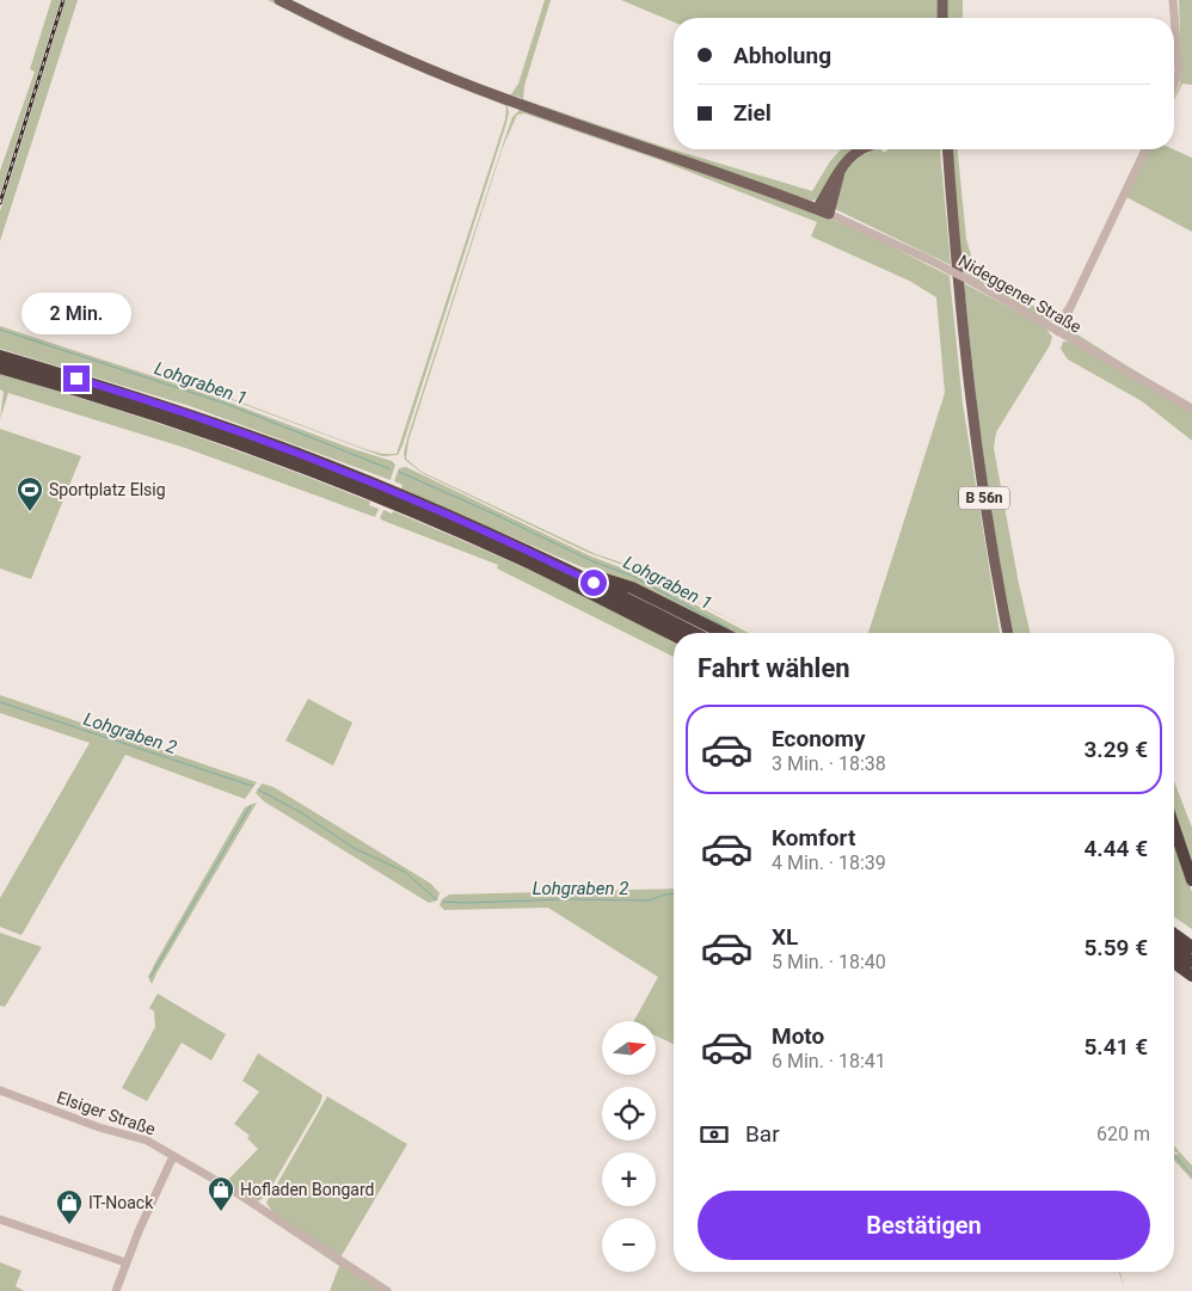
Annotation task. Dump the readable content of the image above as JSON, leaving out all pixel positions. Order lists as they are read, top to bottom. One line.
{"streets":{"main road":["B 56n"],"street":["Nideggener Straße","Elsiger Straße"]},"water":["Lohgraben 1","Lohgraben 2"],"places":{"sports":["Sportplatz Elsig"],"shop":["Hofladen Bongard","IT-Noack"]},"north":"right","page":{"banner":["Abholung","Ziel"],"bubble":"2 Min.","heading":"Fahrt wählen","list":[{"name":"Economy","note":"3 Min. · 18:38","value":"3.29 €"},{"name":"Komfort","note":"4 Min. · 18:39","value":"4.44 €"},{"name":"XL","note":"5 Min. · 18:40","value":"5.59 €"},{"name":"Moto","note":"6 Min. · 18:41","value":"5.41 €"}],"map_buttons":["+","−"],"pay":["Bar","620 m"],"buttons":"Bestätigen"}}
